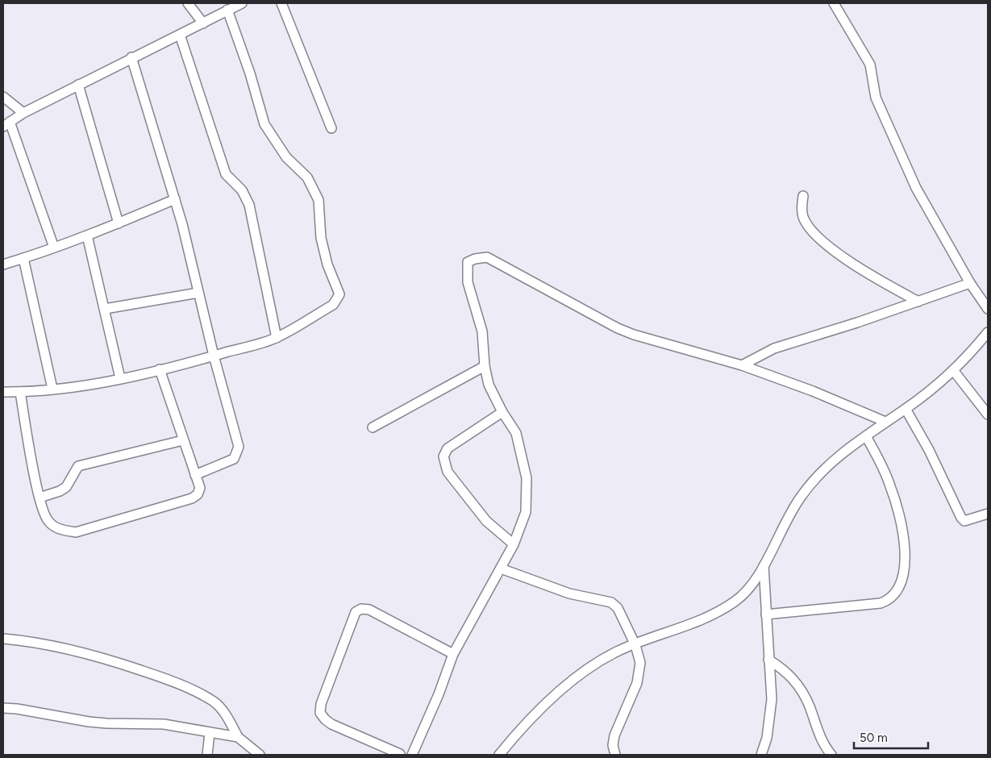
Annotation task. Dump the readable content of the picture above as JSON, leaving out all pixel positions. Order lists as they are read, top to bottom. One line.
{"scale_bar":"50 m"}
